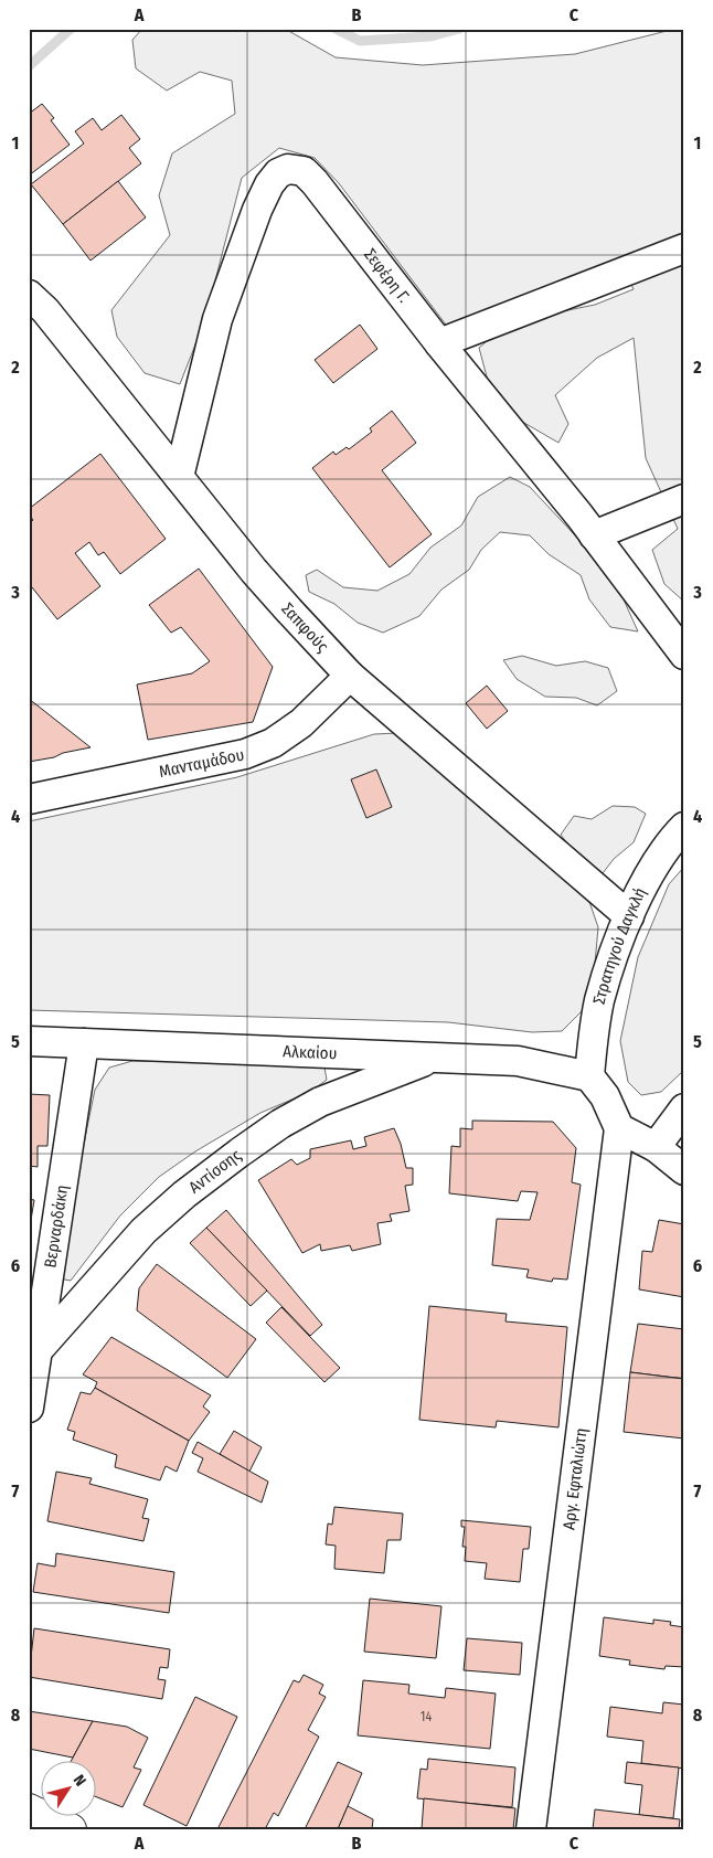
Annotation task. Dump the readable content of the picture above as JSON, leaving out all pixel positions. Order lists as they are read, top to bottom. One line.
{"streets":{"street":["Σεφέρη Γ.","Σαπφούς","Μανταμάδου","Στρατηγού Δαγκλή","Αλκαίου","Αντίσσης","Βερναρδάκη","Αργ. Εφταλιώτη"]},"crossings":[["Σεφέρη Γ.","Σαπφούς"],["Σαπφούς","Μανταμάδου"],["Σαπφούς","Στρατηγού Δαγκλή"],["Στρατηγού Δαγκλή","Αλκαίου"],["Αλκαίου","Αντίσσης"],["Αλκαίου","Βερναρδάκη"],["Αντίσσης","Βερναρδάκη"]],"house_numbers":["14"],"north":"top right","grid":{"columns":["A","B","C"],"rows":["1","2","3","4","5","6","7","8"]}}
